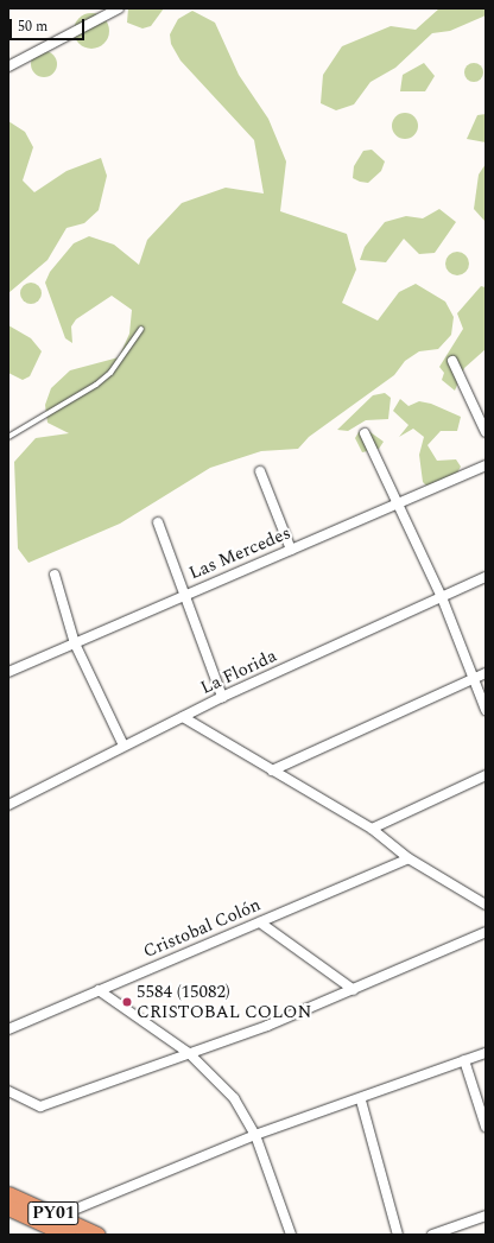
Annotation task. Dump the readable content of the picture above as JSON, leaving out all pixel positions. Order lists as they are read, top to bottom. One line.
{"streets":{"highway":["PY01"],"street":["Las Mercedes","La Florida","Cristobal Colón"]},"places":["5584 (15082) CRISTOBAL COLON"],"scale_bar":"50 m"}
